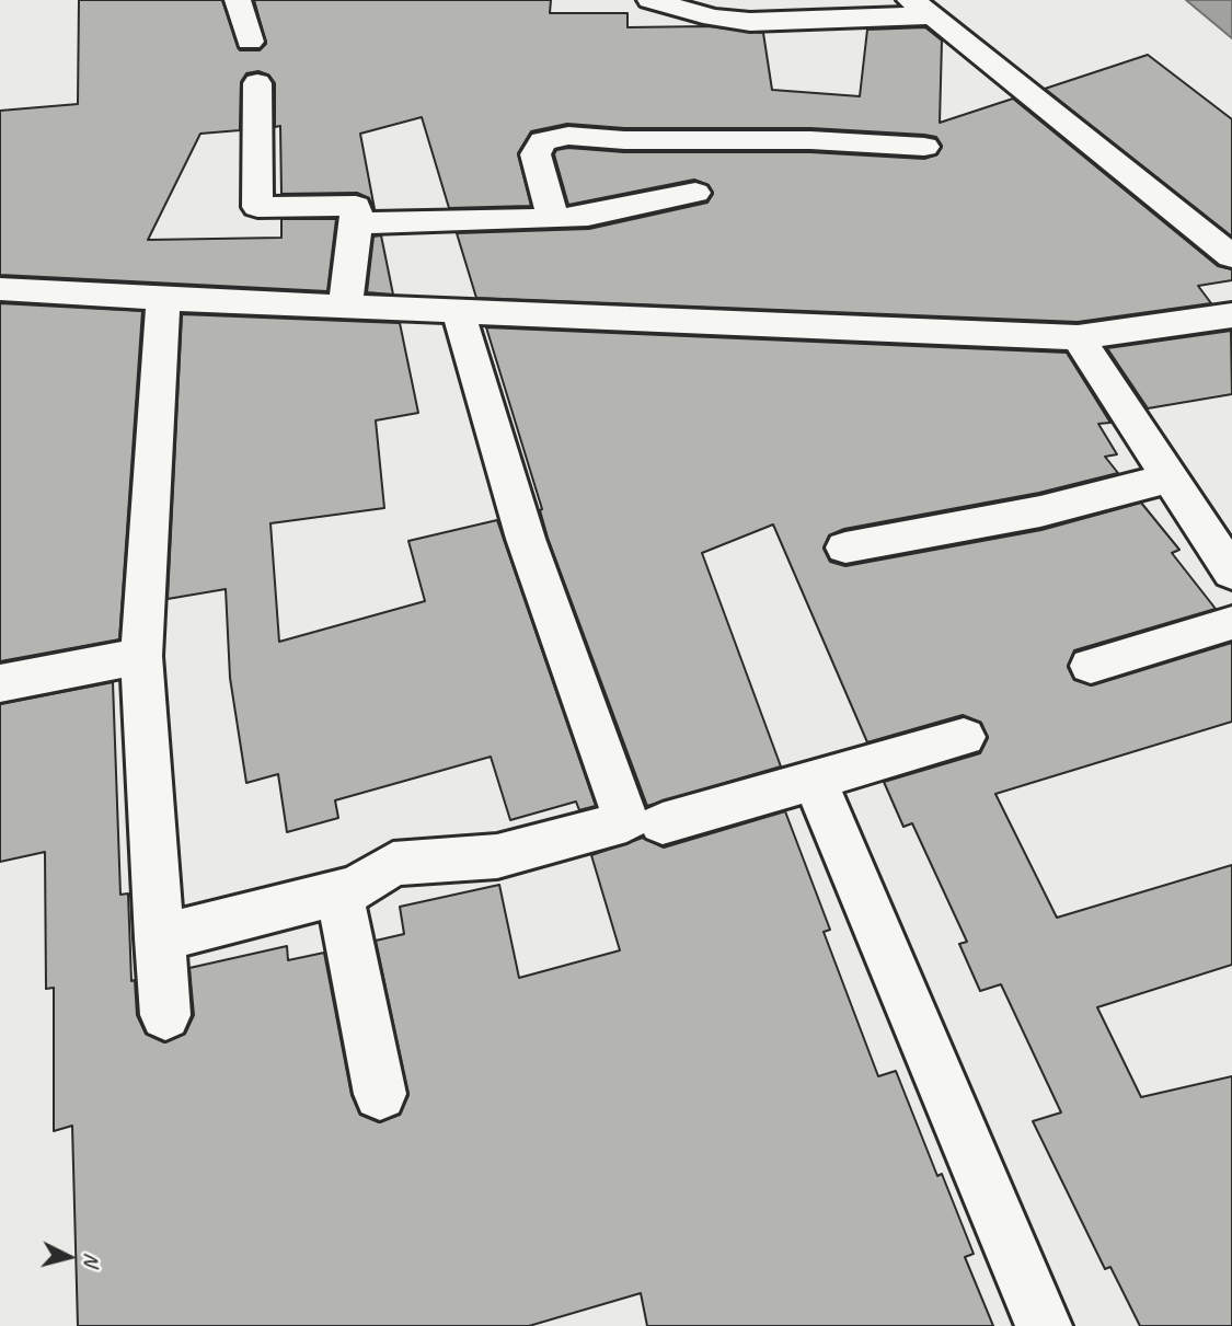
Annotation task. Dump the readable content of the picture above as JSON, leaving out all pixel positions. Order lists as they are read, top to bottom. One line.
{"north":"right"}
